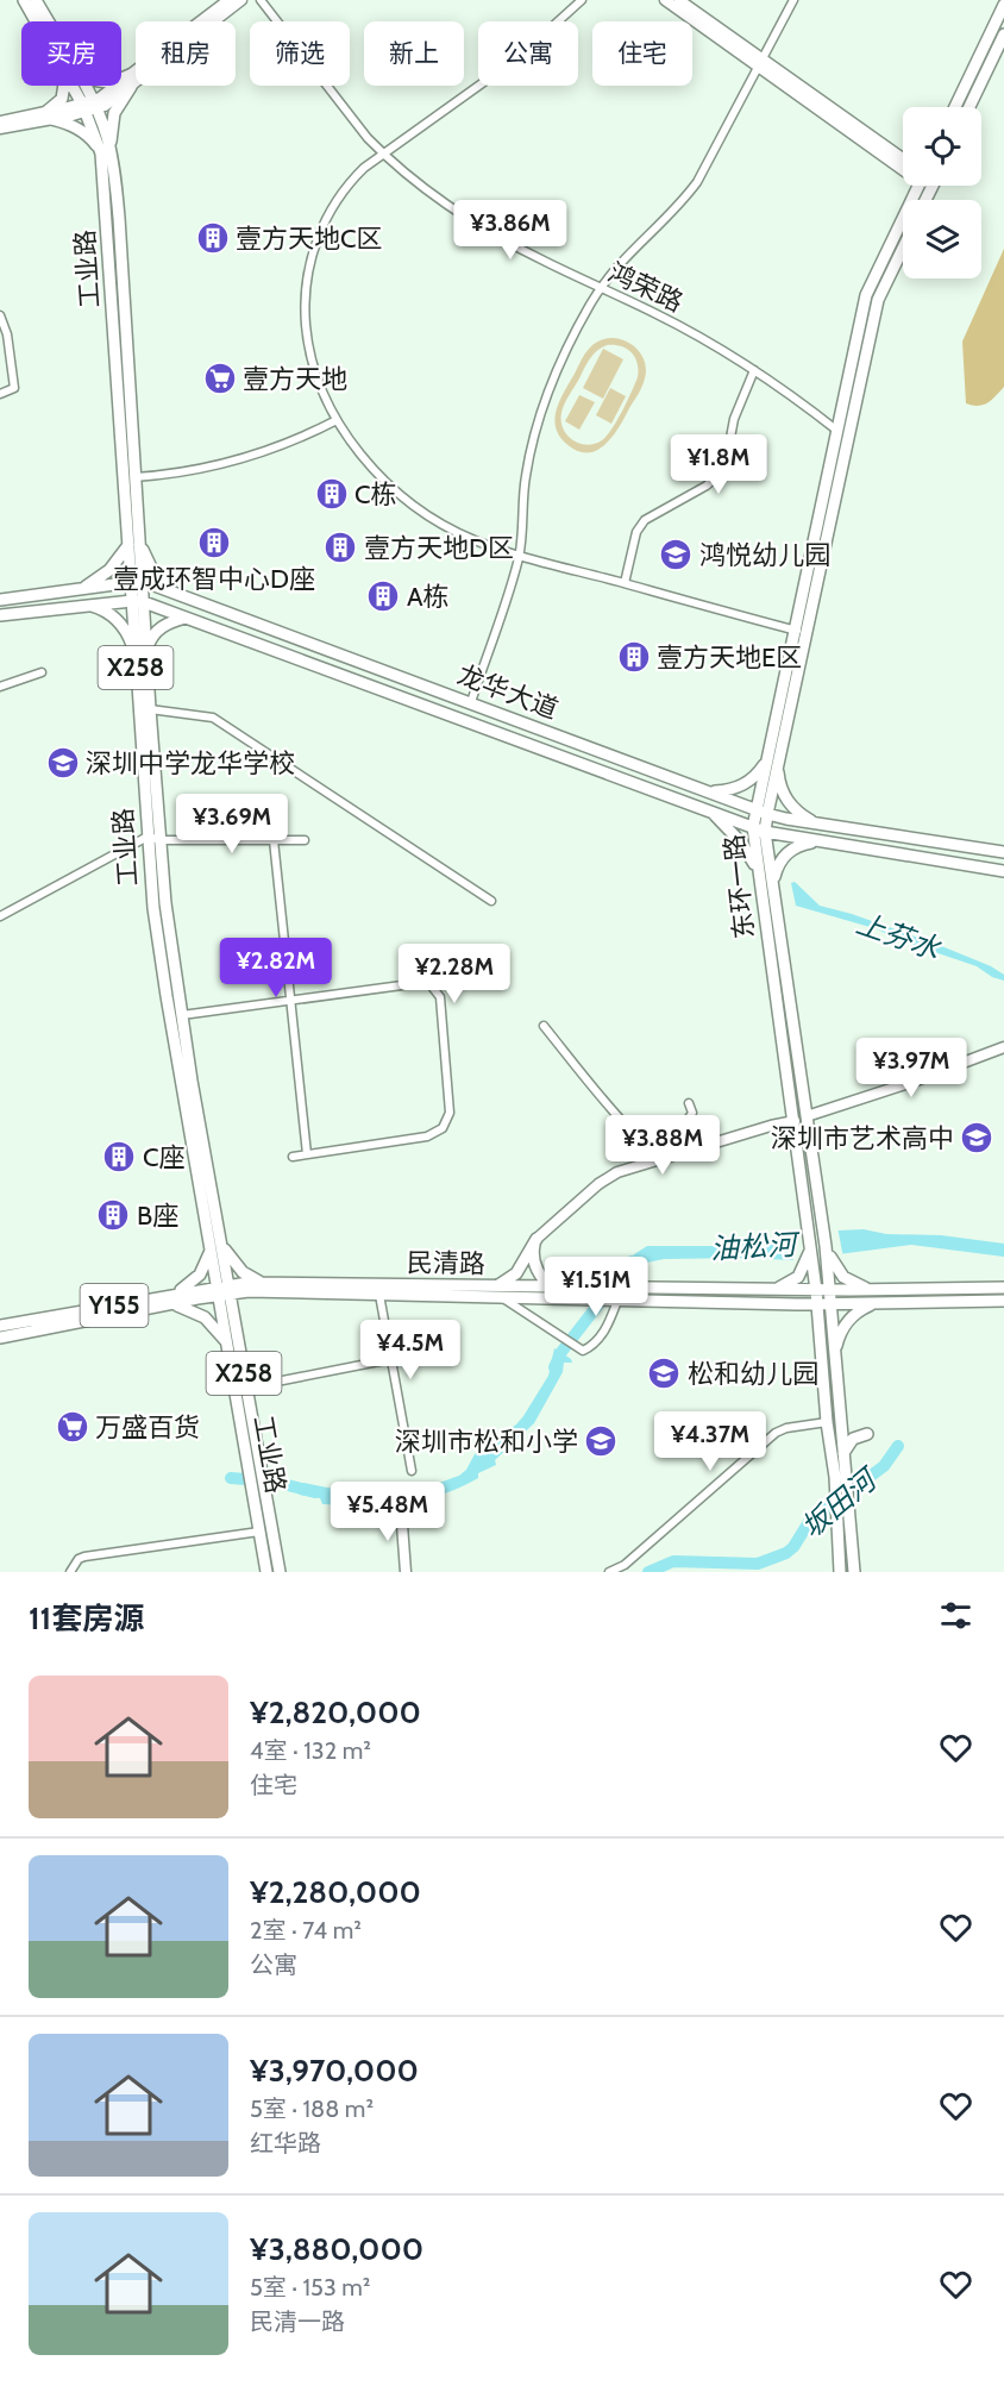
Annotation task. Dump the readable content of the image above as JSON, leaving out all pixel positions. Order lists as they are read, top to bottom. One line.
{"streets":{"main road":["工业路","X258","龙华大道","东环一路","民清路","Y155"],"street":["鸿荣路"]},"crossings":[["工业路","龙华大道"],["工业路","民清路"],["工业路","Y155"],["鸿荣路","东环一路"],["龙华大道","东环一路"],["东环一路","民清路"],["民清路","Y155"]],"water":["上芬水","油松河","坂田河"],"places":{"building":["壹方天地C区","C栋","壹成环智中心D座","壹方天地D区","A栋","壹方天地E区","C座","B座"],"supermarket":["壹方天地","万盛百货"],"school or university":["鸿悦幼儿园","深圳中学龙华学校","深圳市艺术高中","松和幼儿园","深圳市松和小学"]},"page":{"chip":["买房","租房","筛选","新上","公寓","住宅"],"price":["¥3.86M","¥1.8M","¥3.69M","¥2.82M","¥2.28M","¥3.97M","¥3.88M","¥1.51M","¥4.5M","¥4.37M","¥5.48M"],"heading":"11套房源","list":[{"name":"¥2,820,000","note":"4室 · 132 m² · 住宅"},{"name":"¥2,280,000","note":"2室 · 74 m² · 公寓"},{"name":"¥3,970,000","note":"5室 · 188 m² · 红华路"},{"name":"¥3,880,000","note":"5室 · 153 m² · 民清一路"}]}}
